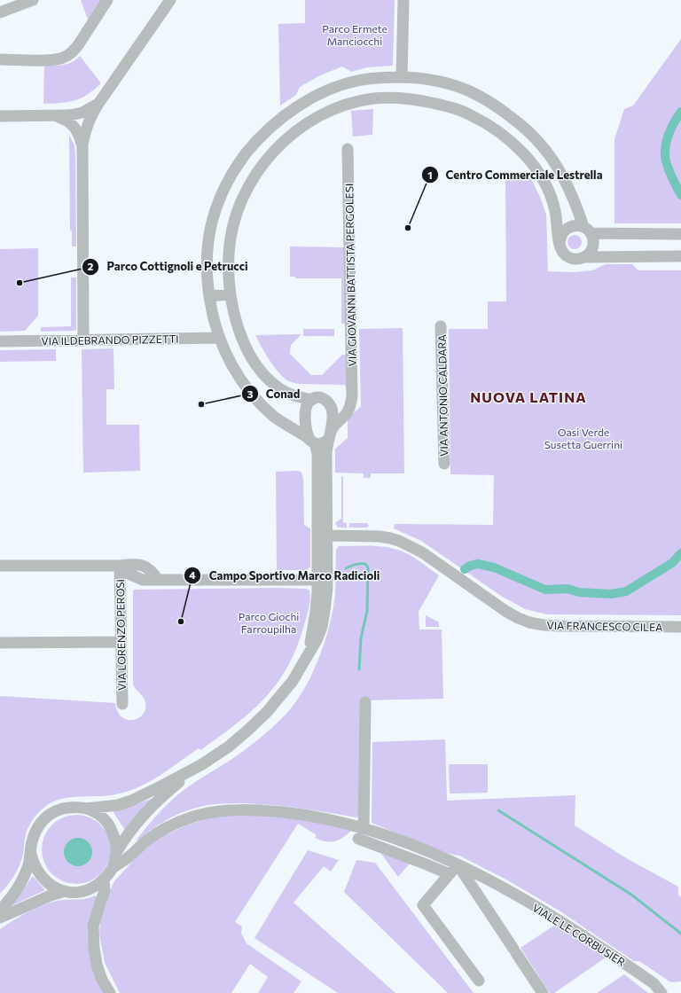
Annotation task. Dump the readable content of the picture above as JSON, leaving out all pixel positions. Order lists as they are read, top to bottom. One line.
{"streets":{"street":["VIA GIOVANNI BATTISTA PERGOLESI","VIA ILDEBRANDO PIZZETTI","VIA ANTONIO CALDARA","VIA FRANCESCO CILEA","VIA LORENZO PEROSI","VIALE LE CORBUSIER"]},"districts":["NUOVA LATINA"],"parks":["Parco Ermete Manciocchi","Oasi Verde Susetta Guerrini","Parco Giochi Farroupilha"],"places":["Centro Commerciale Lestrella","Parco Cottignoli e Petrucci","Conad","Campo Sportivo Marco Radicioli"]}
